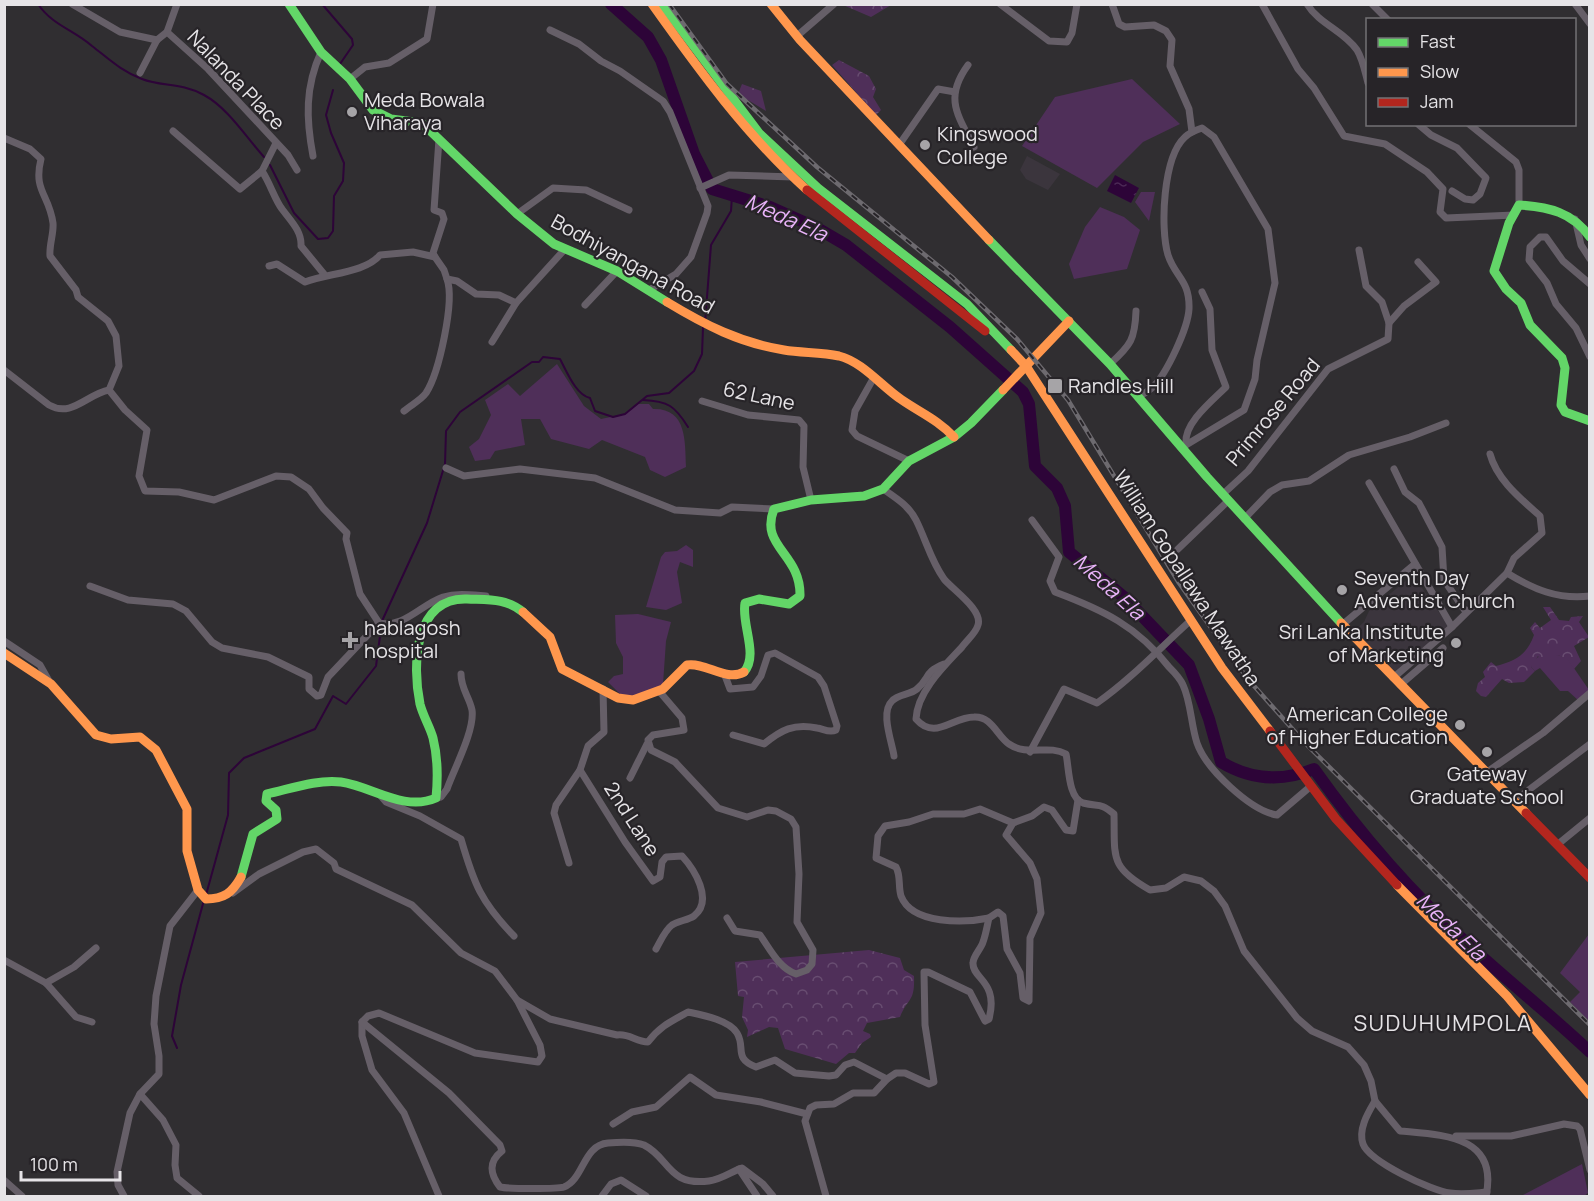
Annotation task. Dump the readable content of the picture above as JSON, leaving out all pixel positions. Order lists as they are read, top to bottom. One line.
{"streets":{"main road":["Bodhiyangana Road","William Gopallawa Mawatha"],"street":["Nalanda Place","62 Lane","Primrose Road","2nd Lane"]},"districts":["SUDUHUMPOLA"],"water":["Meda Ela"],"places":{"other":["Meda Bowala Viharaya","Kingswood College","Seventh Day Adventist Church","Sri Lanka Institute of Marketing","American College of Higher Education","Gateway Graduate School"],"transit":["Randles Hill"],"health":["hablagosh hospital"]},"legend":["Fast","Slow","Jam"],"scale_bar":"100 m"}
